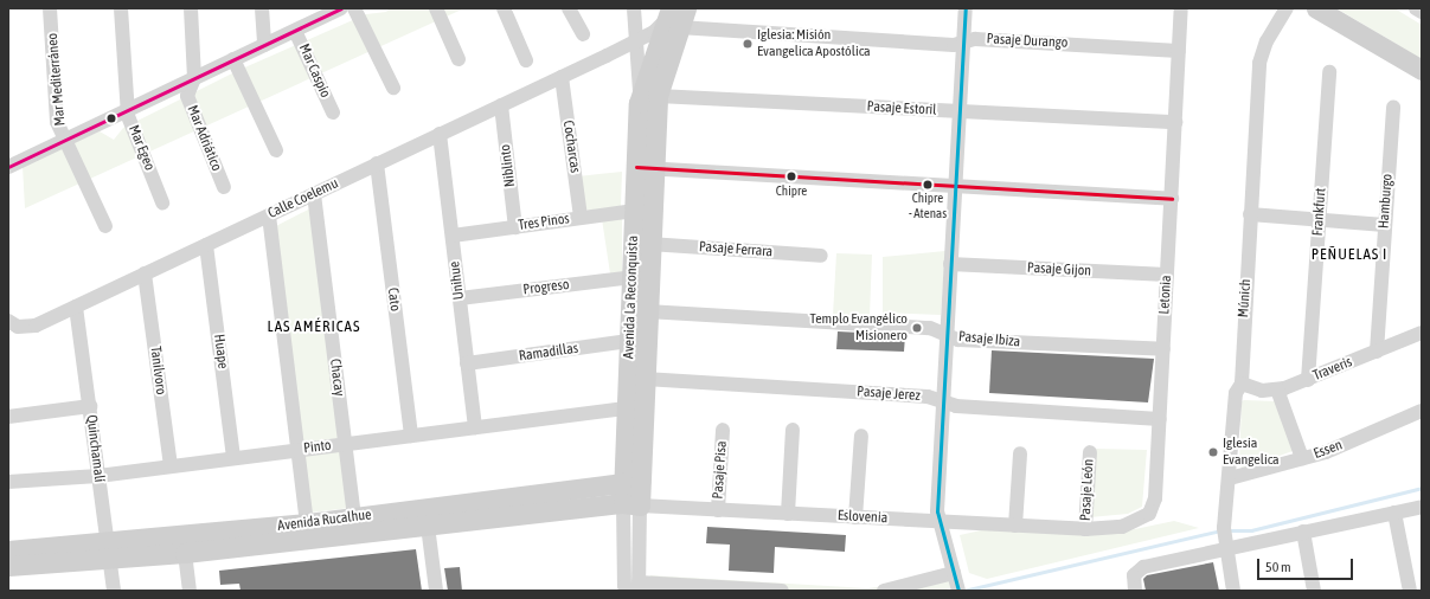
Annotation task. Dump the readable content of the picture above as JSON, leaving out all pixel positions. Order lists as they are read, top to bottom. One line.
{"streets":{"street":["Pasaje Durango","Mar Caspio","Mar Mediterráneo","Pasaje Estoril","Mar Adriático","Cocharcas","Mar Egeo","Niblinto","Calle Coelemu","Hamburgo","Frankfurt","Tres Pinos","Pasaje Ferrara","Pasaje Gijon","Unihue","Progreso","Letonia","Avenida La Reconquista","Múnich","Cato","Pasaje Ibiza","Huape","Ramadillas","Traveris","Tanilvoro","Chacay","Pasaje Jerez","Pinto","Quinchamalí","Essen","Pasaje Pisa","Pasaje León","Eslovenia","Avenida Rucalhue"]},"crossings":[["Pasaje Durango","Calle Coelemu"],["Pasaje Durango","Letonia"],["Pasaje Durango","Avenida La Reconquista"],["Pasaje Estoril","Letonia"],["Pasaje Estoril","Avenida La Reconquista"],["Cocharcas","Calle Coelemu"],["Cocharcas","Tres Pinos"],["Niblinto","Calle Coelemu"],["Niblinto","Tres Pinos"],["Calle Coelemu","Unihue"],["Calle Coelemu","Avenida La Reconquista"],["Calle Coelemu","Cato"],["Calle Coelemu","Huape"],["Calle Coelemu","Tanilvoro"],["Calle Coelemu","Chacay"],["Calle Coelemu","Quinchamalí"],["Hamburgo","Traveris"],["Frankfurt","Traveris"],["Tres Pinos","Unihue"],["Tres Pinos","Avenida La Reconquista"],["Pasaje Ferrara","Avenida La Reconquista"],["Pasaje Gijon","Letonia"],["Unihue","Progreso"],["Unihue","Ramadillas"],["Unihue","Pinto"],["Progreso","Avenida La Reconquista"],["Letonia","Pasaje Ibiza"],["Letonia","Pasaje Jerez"],["Letonia","Pasaje León"],["Letonia","Eslovenia"],["Avenida La Reconquista","Pasaje Ibiza"],["Avenida La Reconquista","Ramadillas"],["Avenida La Reconquista","Pasaje Jerez"],["Avenida La Reconquista","Pinto"],["Avenida La Reconquista","Eslovenia"],["Avenida La Reconquista","Avenida Rucalhue"],["Múnich","Traveris"],["Múnich","Essen"],["Cato","Pinto"],["Huape","Pinto"],["Tanilvoro","Pinto"],["Chacay","Pinto"],["Chacay","Avenida Rucalhue"],["Pinto","Quinchamalí"],["Quinchamalí","Avenida Rucalhue"],["Pasaje Pisa","Eslovenia"],["Pasaje León","Eslovenia"],["Eslovenia","Avenida Rucalhue"]],"districts":["PEÑUELAS I","LAS AMÉRICAS"],"places":["Iglesia: Misión Evangelica Apostólica","Chipre","Chipre - Atenas","Templo Evangélico Misionero","Iglesia Evangelica"],"scale_bar":"50 m"}
